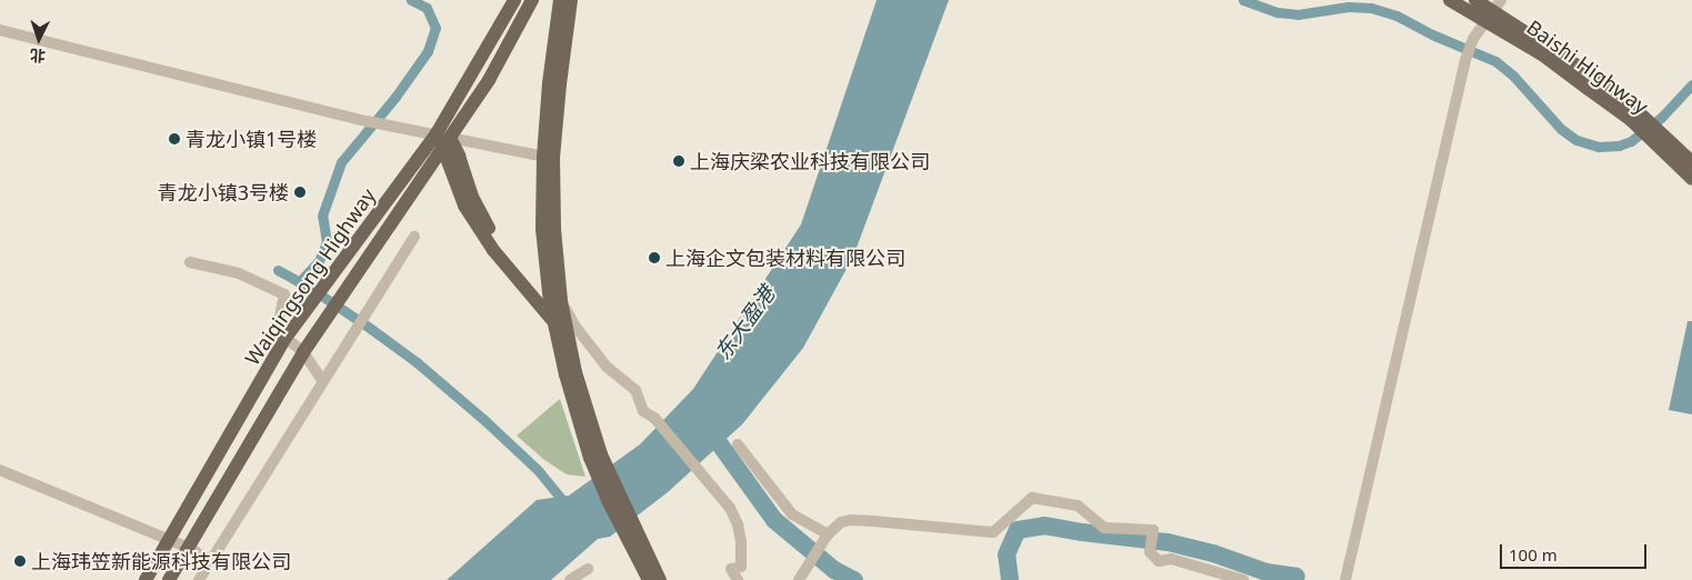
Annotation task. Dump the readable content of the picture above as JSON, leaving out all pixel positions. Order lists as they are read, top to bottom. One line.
{"streets":{"main road":["Baishi Highway","Waiqingsong Highway"]},"water":["东大盈港"],"places":["青龙小镇1号楼","上海庆梁农业科技有限公司","青龙小镇3号楼","上海企文包装材料有限公司","上海玮笠新能源科技有限公司"],"scale_bar":"100 m","north":"bottom"}
